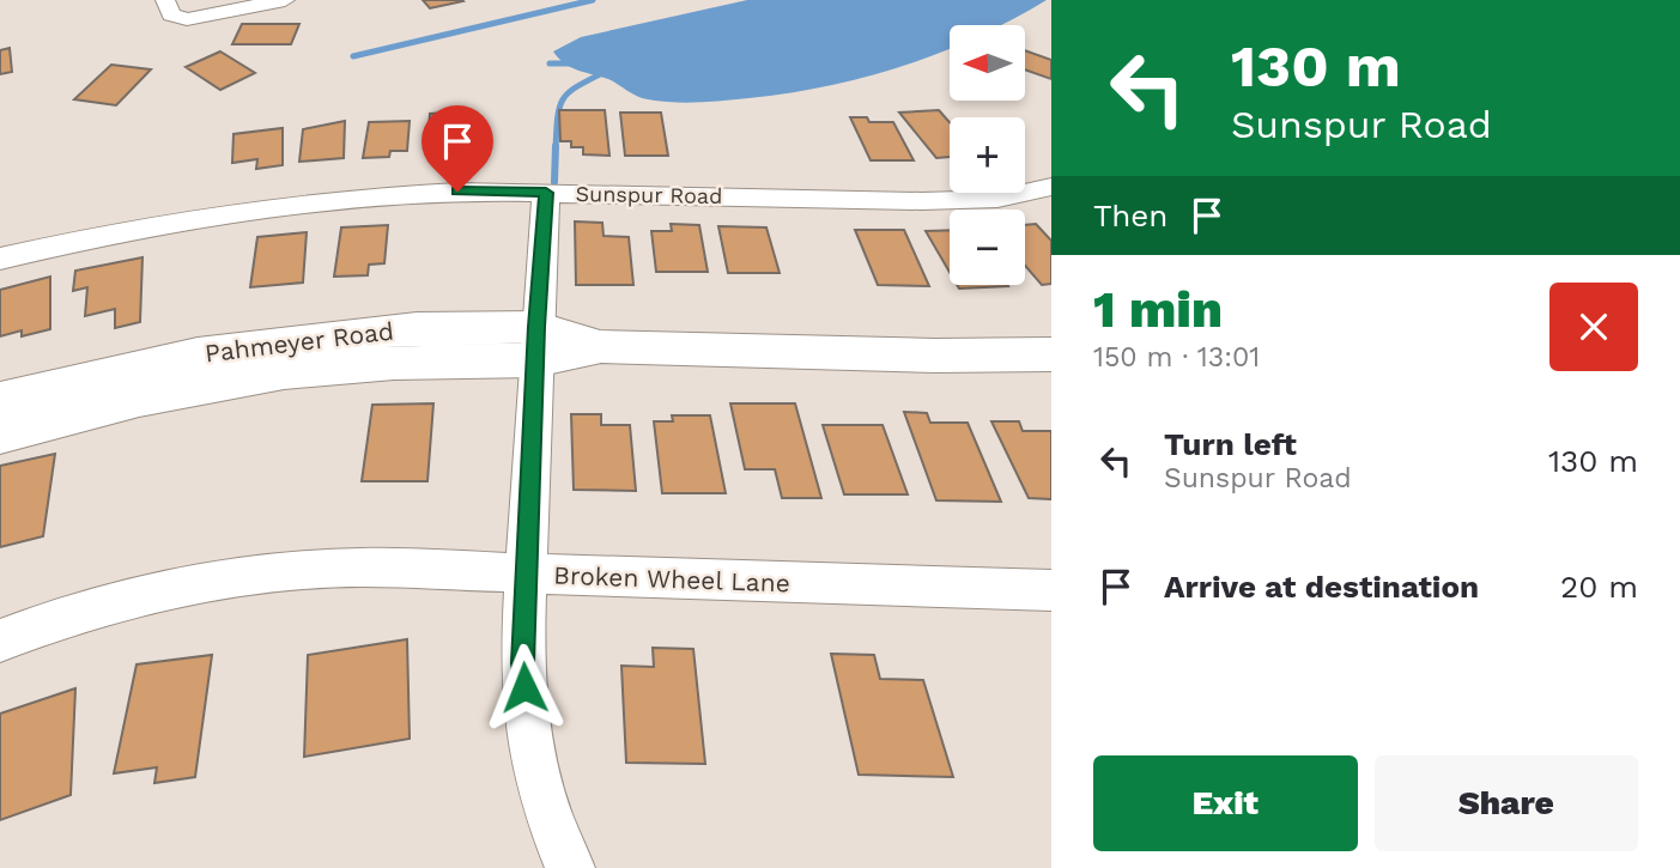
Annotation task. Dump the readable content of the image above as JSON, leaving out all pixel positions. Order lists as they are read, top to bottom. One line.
{"streets":{"street":["Sunspur Road","Pahmeyer Road","Broken Wheel Lane"]},"north":"left","page":{"turn":["130 m","Sunspur Road"],"map_buttons":["+","−"],"then":"Then","heading":["1 min","150 m · 13:01"],"list":[{"name":"Turn left","note":"Sunspur Road","value":"130 m"},{"name":"Arrive at destination","value":"20 m"}],"buttons":["Exit","Share"]}}
